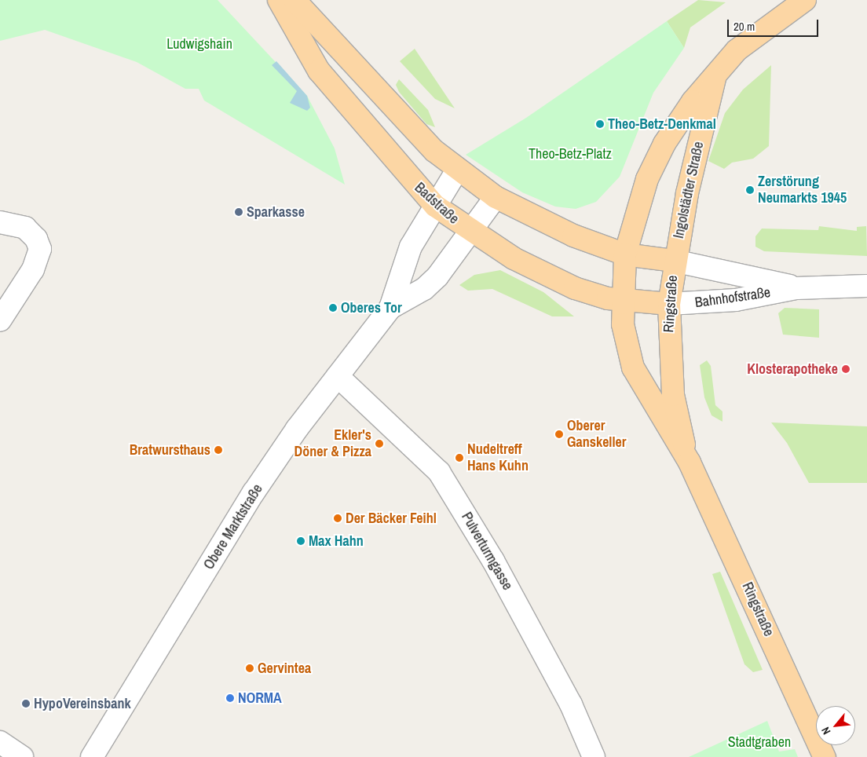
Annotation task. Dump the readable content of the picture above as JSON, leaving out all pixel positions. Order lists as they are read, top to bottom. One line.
{"streets":{"main road":["Ingolstädter Straße","Badstraße","Ringstraße"],"street":["Bahnhofstraße","Obere Marktstraße","Pulverturmgasse"]},"crossings":[["Ingolstädter Straße","Badstraße"],["Ingolstädter Straße","Bahnhofstraße"],["Ingolstädter Straße","Ringstraße"],["Badstraße","Bahnhofstraße"],["Badstraße","Ringstraße"],["Badstraße","Obere Marktstraße"],["Bahnhofstraße","Ringstraße"],["Obere Marktstraße","Pulverturmgasse"]],"parks":["Ludwigshain","Theo-Betz-Platz","Stadtgraben"],"places":["Theo-Betz-Denkmal","Zerstörung Neumarkts 1945","Sparkasse","Oberes Tor","Klosterapotheke","Oberer Ganskeller","Ekler's Döner & Pizza","Bratwursthaus","Nudeltreff Hans Kuhn","Der Bäcker Feihl","Max Hahn","Gervintea","NORMA","HypoVereinsbank"],"scale_bar":"20 m","north":"bottom left"}
